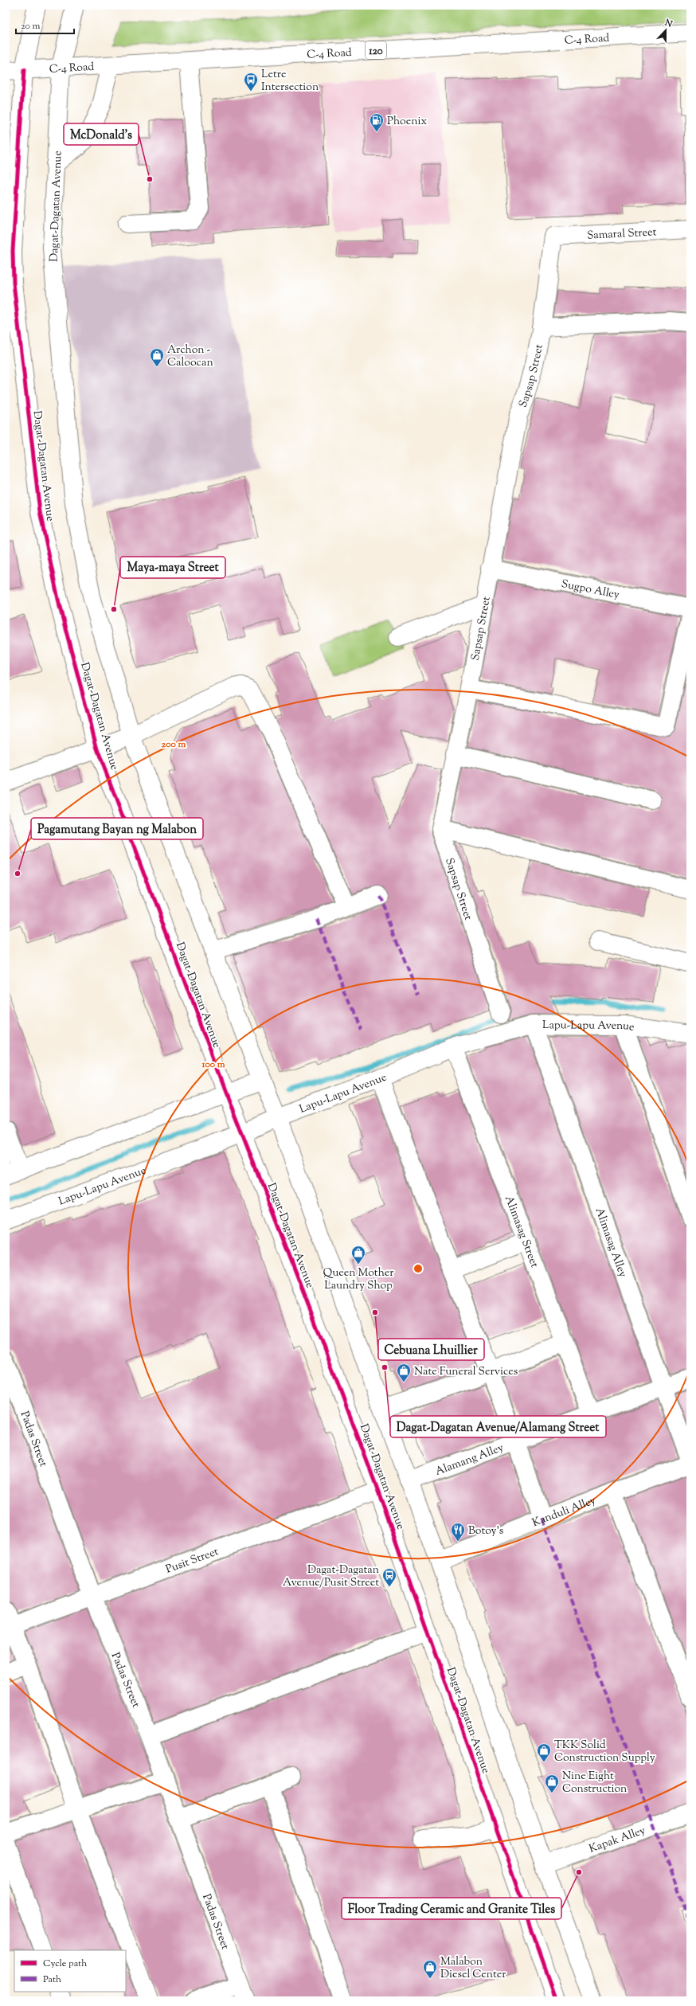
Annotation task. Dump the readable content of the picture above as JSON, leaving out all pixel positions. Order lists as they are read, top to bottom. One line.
{"streets":{"main road":["C-4 Road","120","Dagat-Dagatan Avenue","Samaral Street","Sapsap Street","Sugpo Alley","Lapu-Lapu Avenue","Alimasag Street","Alimasag Alley","Padas Street","Alamang Alley","Kanduli Alley","Pusit Street","Kapak Alley"]},"crossings":[["C-4 Road","Dagat-Dagatan Avenue"],["Dagat-Dagatan Avenue","Lapu-Lapu Avenue"],["Dagat-Dagatan Avenue","Alamang Alley"],["Dagat-Dagatan Avenue","Kanduli Alley"],["Dagat-Dagatan Avenue","Pusit Street"],["Dagat-Dagatan Avenue","Kapak Alley"],["Samaral Street","Sapsap Street"],["Sapsap Street","Sugpo Alley"],["Lapu-Lapu Avenue","Alimasag Street"],["Lapu-Lapu Avenue","Alimasag Alley"],["Alimasag Street","Alamang Alley"],["Alimasag Alley","Alamang Alley"],["Alimasag Alley","Kanduli Alley"],["Padas Street","Pusit Street"]],"places":{"bus stop":["Letre Intersection","Dagat-Dagatan Avenue/Pusit Street"],"fuel station":["Phoenix"],"other":["McDonald's","Maya-maya Street","Pagamutang Bayan ng Malabon","Cebuana Lhuillier","Dagat-Dagatan Avenue/Alamang Street","Floor Trading Ceramic and Granite Tiles"],"shop":["Archon - Caloocan","Queen Mother Laundry Shop","Nate Funeral Services","TKK Solid Construction Supply","Nine Eight Construction","Malabon Diesel Center"],"restaurant":["Botoy's"]},"legend":["Cycle path","Path"],"scale_bar":"20 m","north":"top","rings":["200 m","100 m"]}
